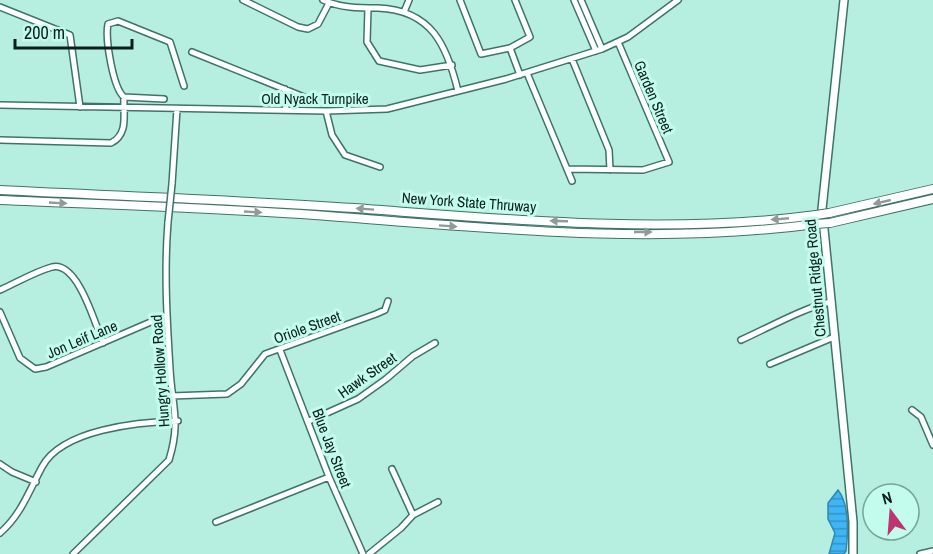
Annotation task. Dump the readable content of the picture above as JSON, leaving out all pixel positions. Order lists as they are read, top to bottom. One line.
{"streets":{"highway":["New York State Thruway"],"main road":["Chestnut Ridge Road"],"street":["Garden Street","Old Nyack Turnpike","Oriole Street","Jon Leif Lane","Hungry Hollow Road","Hawk Street","Blue Jay Street"]},"crossings":[["Garden Street","Old Nyack Turnpike"],["Old Nyack Turnpike","Hungry Hollow Road"],["Oriole Street","Hungry Hollow Road"],["Oriole Street","Blue Jay Street"],["Jon Leif Lane","Hungry Hollow Road"],["Hawk Street","Blue Jay Street"]],"scale_bar":"200 m","north":"top"}
